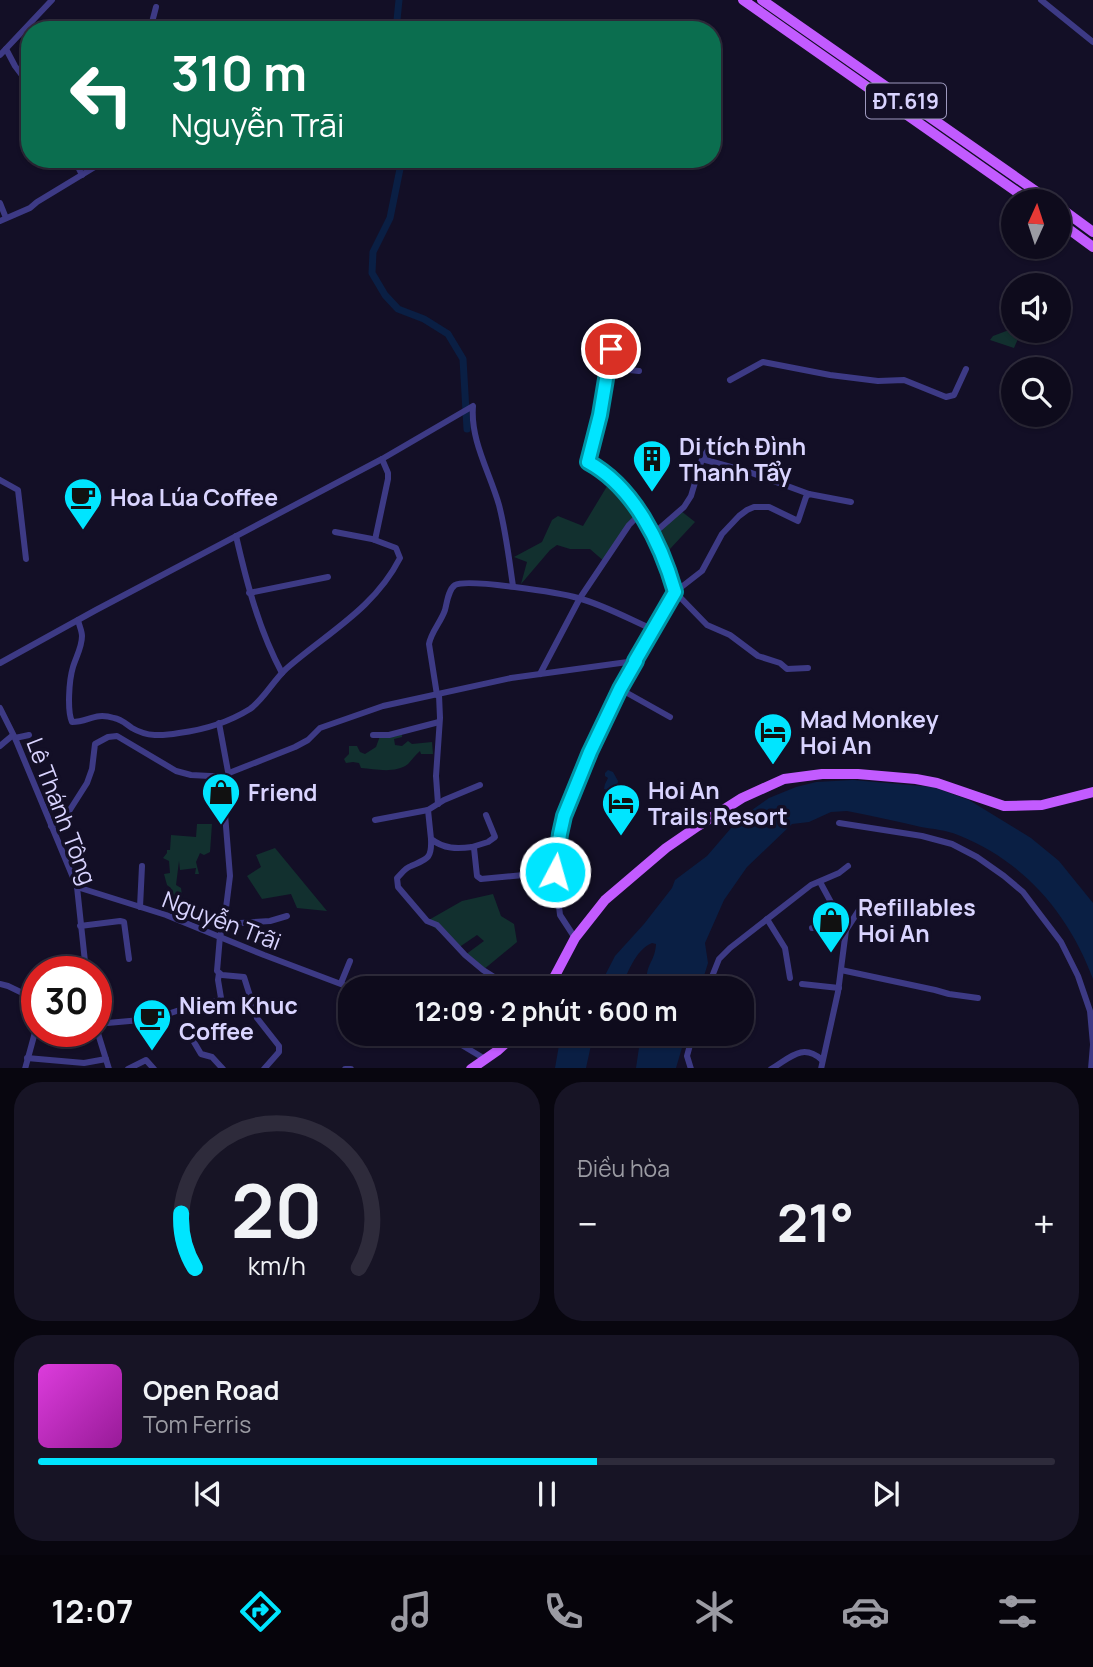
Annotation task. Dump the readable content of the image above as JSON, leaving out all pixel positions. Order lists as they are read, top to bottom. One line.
{"streets":{"main road":["ĐT.619"],"street":["Lê Thánh Tông","Nguyễn Trãi"]},"crossings":[["Lê Thánh Tông","Nguyễn Trãi"]],"places":{"building":["Di tích Đình Thanh Tẩy"],"cafe":["Hoa Lúa Coffee","Niem Khuc Coffee"],"hotel":["Mad Monkey Hoi An","Hoi An Trails Resort"],"shop":["Friend","Refillables Hoi An"]},"north":"top","page":{"turn":["310 m","Nguyễn Trãi"],"limit":"30","trip":"12:09 · 2 phút · 600 m","tile":"Điều hòa","heat":["−","21°","+"],"song":["Open Road","Tom Ferris"],"tabs":"12:07","gauge":["20","km/h"]}}
